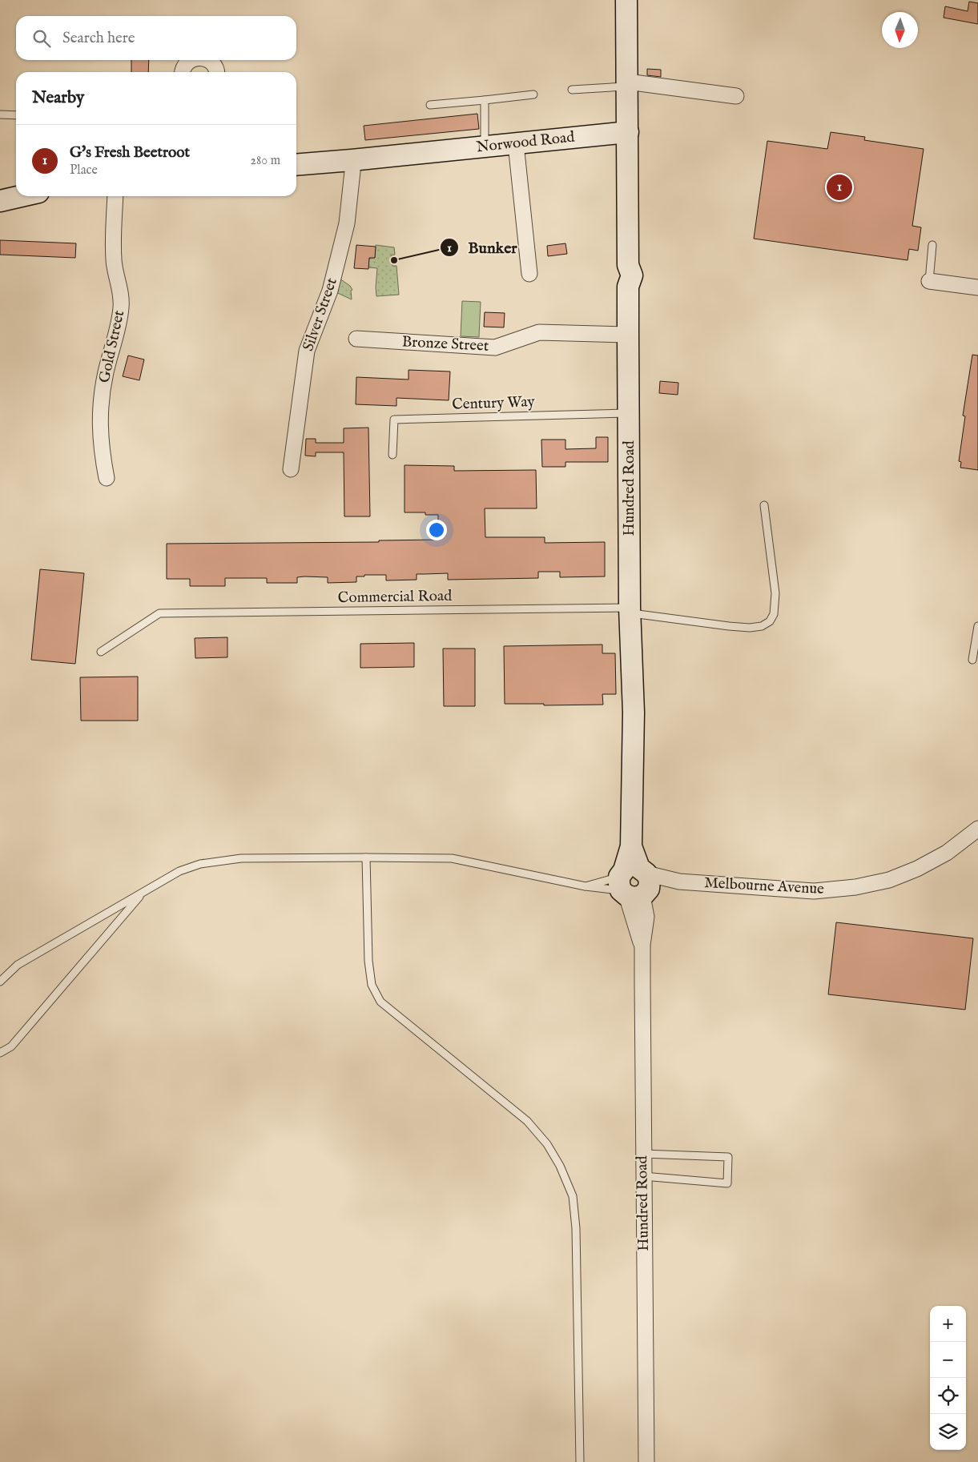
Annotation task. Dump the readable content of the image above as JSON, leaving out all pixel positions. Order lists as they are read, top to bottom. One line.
{"streets":{"street":["Norwood Road","Silver Street","Bronze Street","Gold Street","Hundred Road","Melbourne Avenue"],"lane":["Century Way","Commercial Road"]},"crossings":[["Norwood Road","Silver Street"],["Norwood Road","Hundred Road"],["Bronze Street","Hundred Road"],["Century Way","Hundred Road"],["Hundred Road","Commercial Road"],["Hundred Road","Melbourne Avenue"]],"places":["Bunker"],"north":"bottom","page":{"search":"Search here","heading":"Nearby","list":[{"mark":"1","name":"G's Fresh Beetroot","note":"Place","value":"280 m"}],"pins":"1","map_buttons":["+","−"]}}
